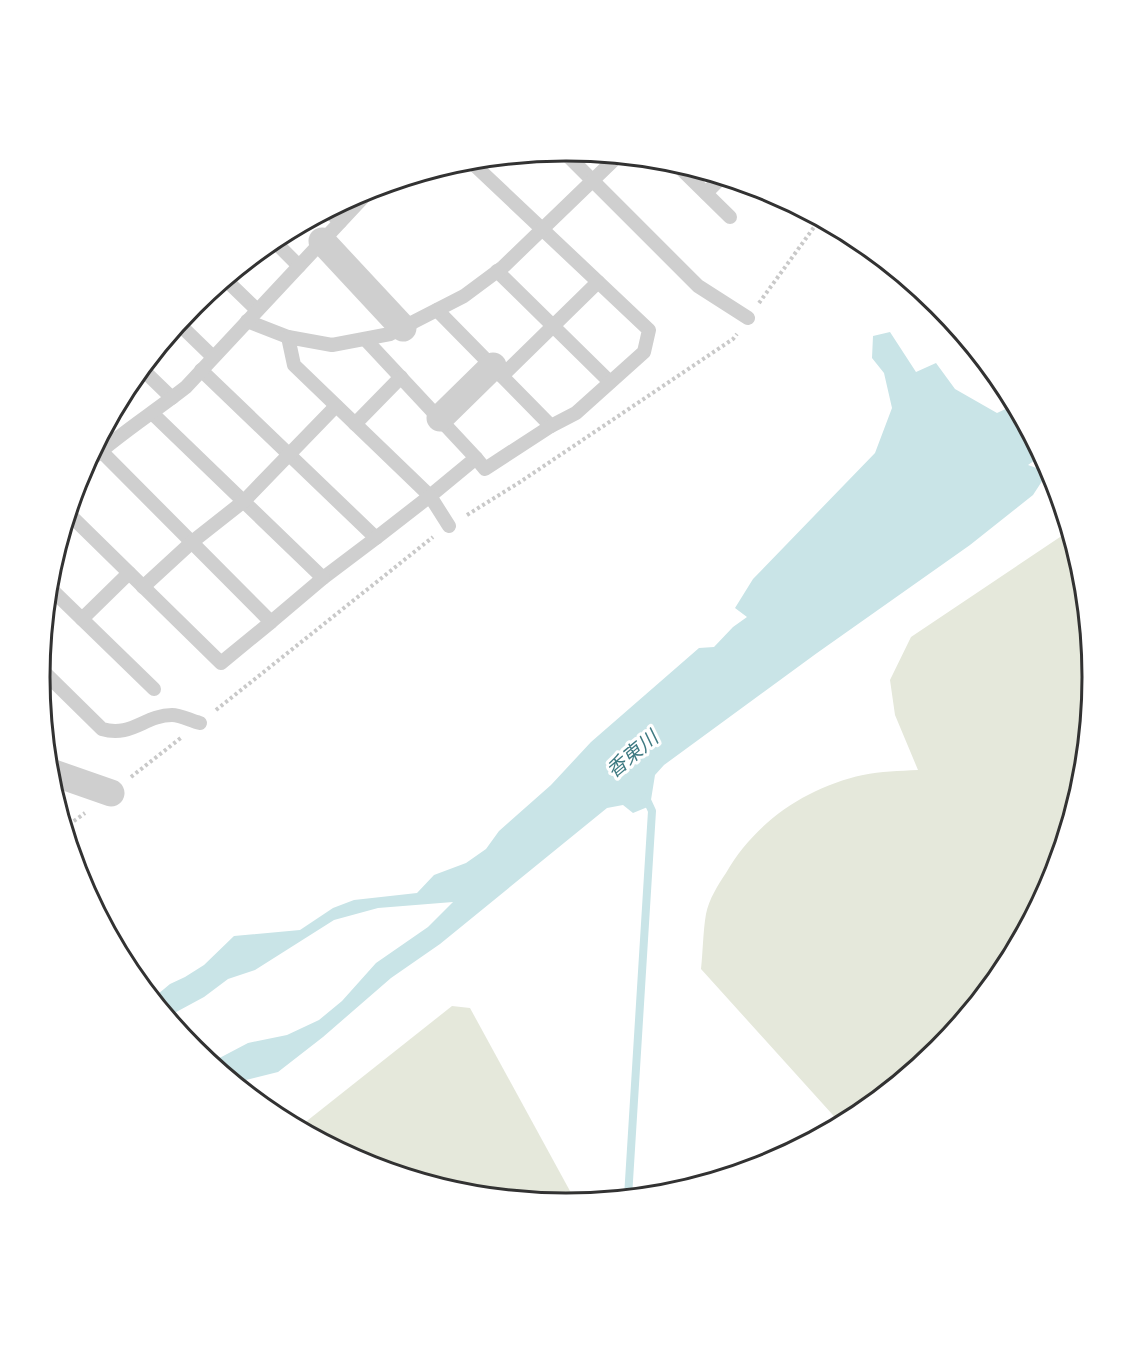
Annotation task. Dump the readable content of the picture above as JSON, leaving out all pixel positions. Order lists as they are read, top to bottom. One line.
{"water":["香東川"]}
